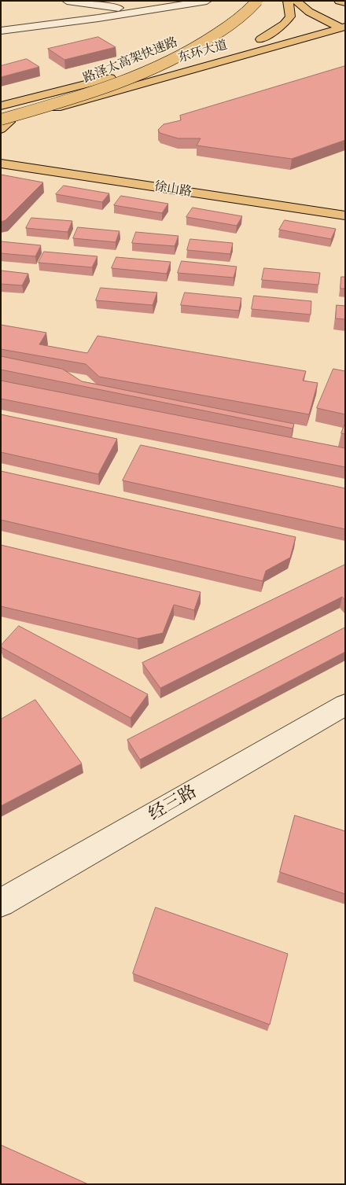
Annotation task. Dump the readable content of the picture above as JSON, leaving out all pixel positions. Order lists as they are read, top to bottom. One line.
{"streets":{"main road":["东环大道","路泽太高架快速路","徐山路"],"street":["经三路"]},"crossings":[["东环大道","路泽太高架快速路"]]}
